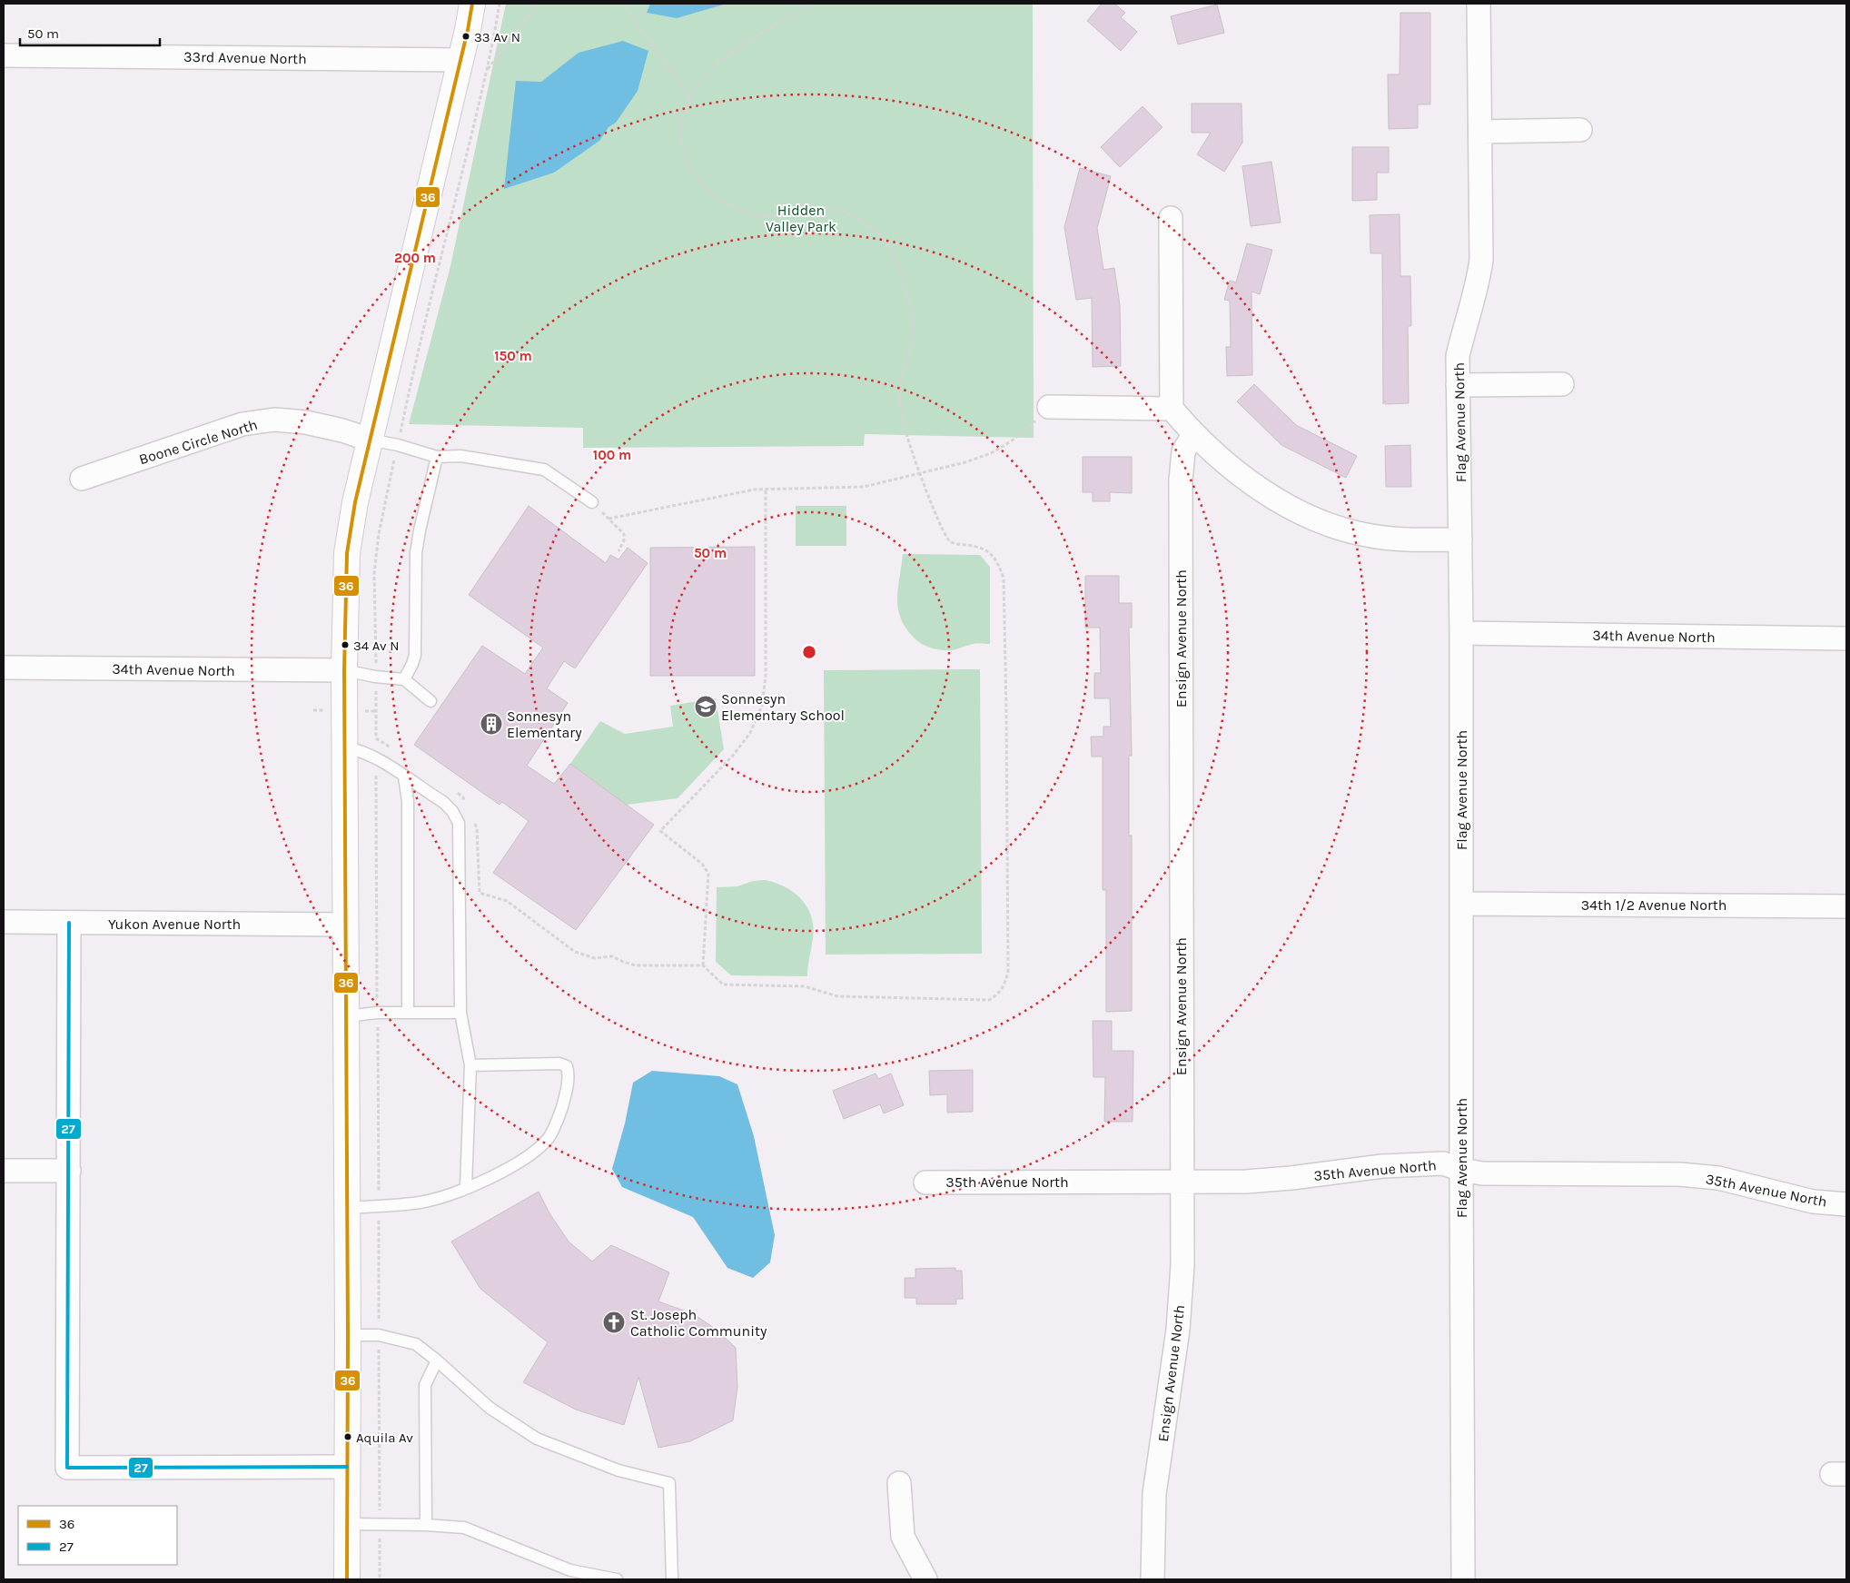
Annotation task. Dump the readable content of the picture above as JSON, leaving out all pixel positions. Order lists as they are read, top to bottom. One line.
{"streets":{"street":["33rd Avenue North","Flag Avenue North","Boone Circle North","34th Avenue North","Ensign Avenue North","34th 1/2 Avenue North","Yukon Avenue North","35th Avenue North"]},"crossings":[["Flag Avenue North","34th Avenue North"],["Flag Avenue North","34th 1/2 Avenue North"],["Flag Avenue North","35th Avenue North"],["Ensign Avenue North","35th Avenue North"]],"parks":["Hidden Valley Park"],"places":{"other":["33 Av N","34 Av N","Aquila Av"],"school or university":["Sonnesyn Elementary School"],"building":["Sonnesyn Elementary"],"church":["St. Joseph Catholic Community"]},"lines":["transit line 36","transit line 27"],"legend":["36","27"],"scale_bar":"50 m","rings":["200 m","150 m","100 m","50 m"]}
